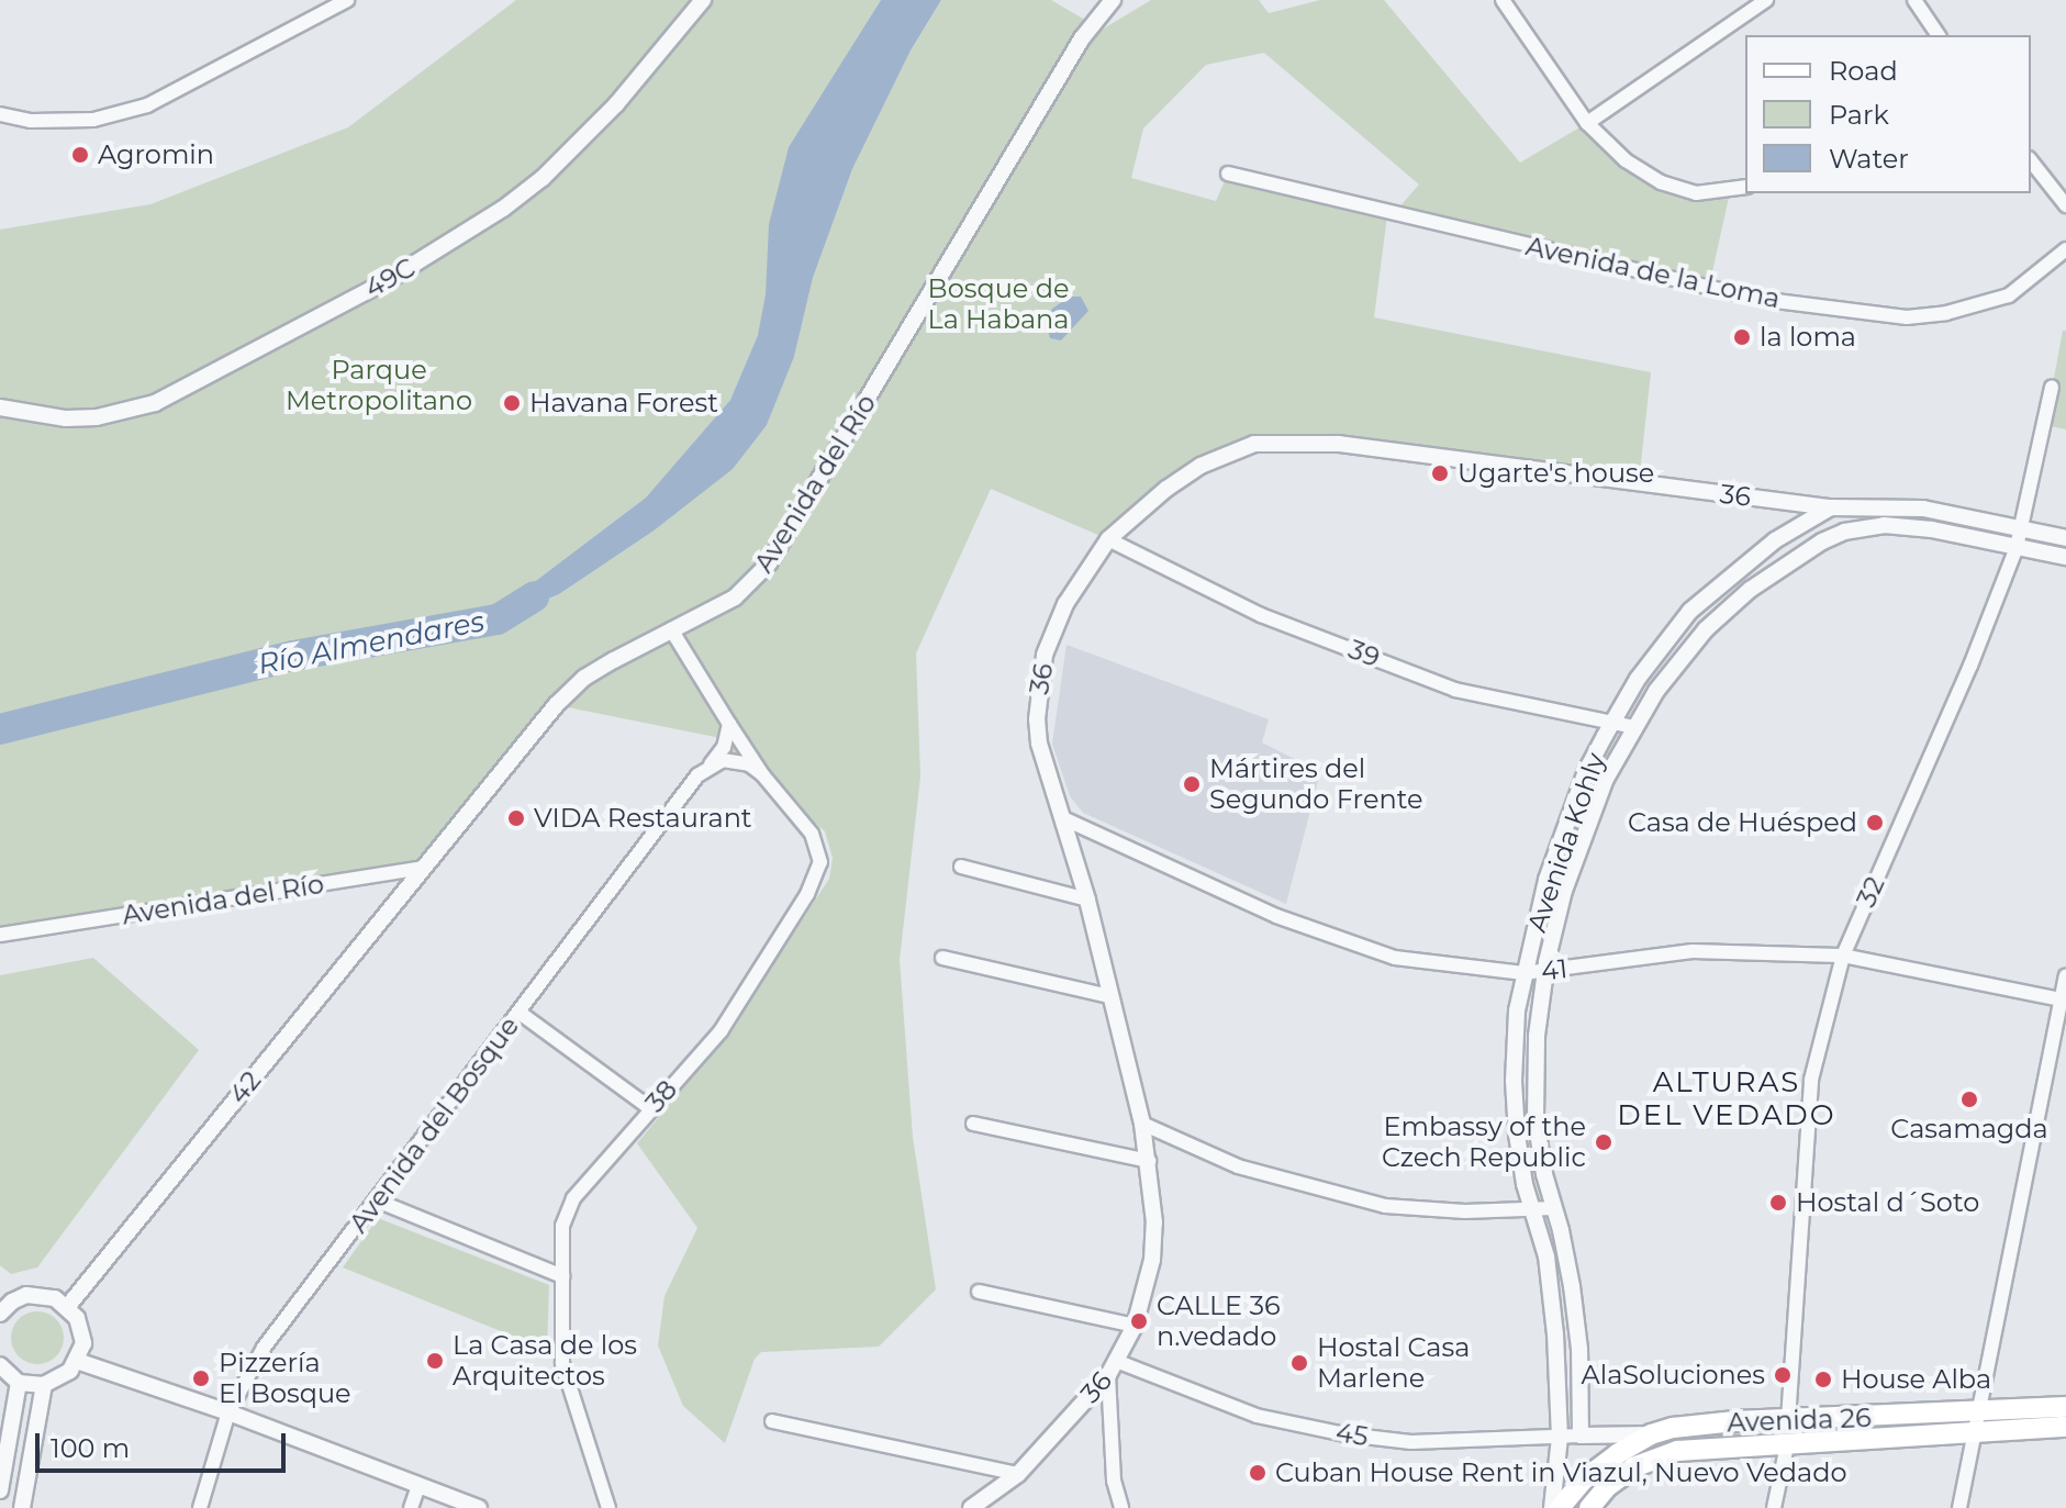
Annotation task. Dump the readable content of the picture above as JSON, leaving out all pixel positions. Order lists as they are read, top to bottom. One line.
{"streets":{"main road":["Avenida 26"],"street":["Avenida de la Loma","49C","Avenida del Río","36","39","Avenida Kohly","32","41","42","38","Avenida del Bosque","45"]},"crossings":[["Avenida del Río","42"],["36","39"],["36","Avenida Kohly"],["36","41"],["36","45"],["39","Avenida Kohly"],["Avenida Kohly","32"],["Avenida Kohly","41"],["Avenida Kohly","45"],["32","41"],["32","Avenida 26"],["38","Avenida del Bosque"],["Avenida 26","45"]],"districts":["ALTURAS DEL VEDADO"],"water":["Río Almendares"],"parks":["Bosque de La Habana","Parque Metropolitano"],"places":["Agromin","la loma","Havana Forest","Ugarte's house","Mártires del Segundo Frente","VIDA Restaurant","Casa de Huésped","Casamagda","Embassy of the Czech Republic","Hostal d´Soto","CALLE 36 n.vedado","La Casa de los Arquitectos","Hostal Casa Marlene","AlaSoluciones","Pizzería El Bosque","House Alba","Cuban House Rent in Viazul, Nuevo Vedado"],"legend":["Road","Park","Water"],"scale_bar":"100 m"}
